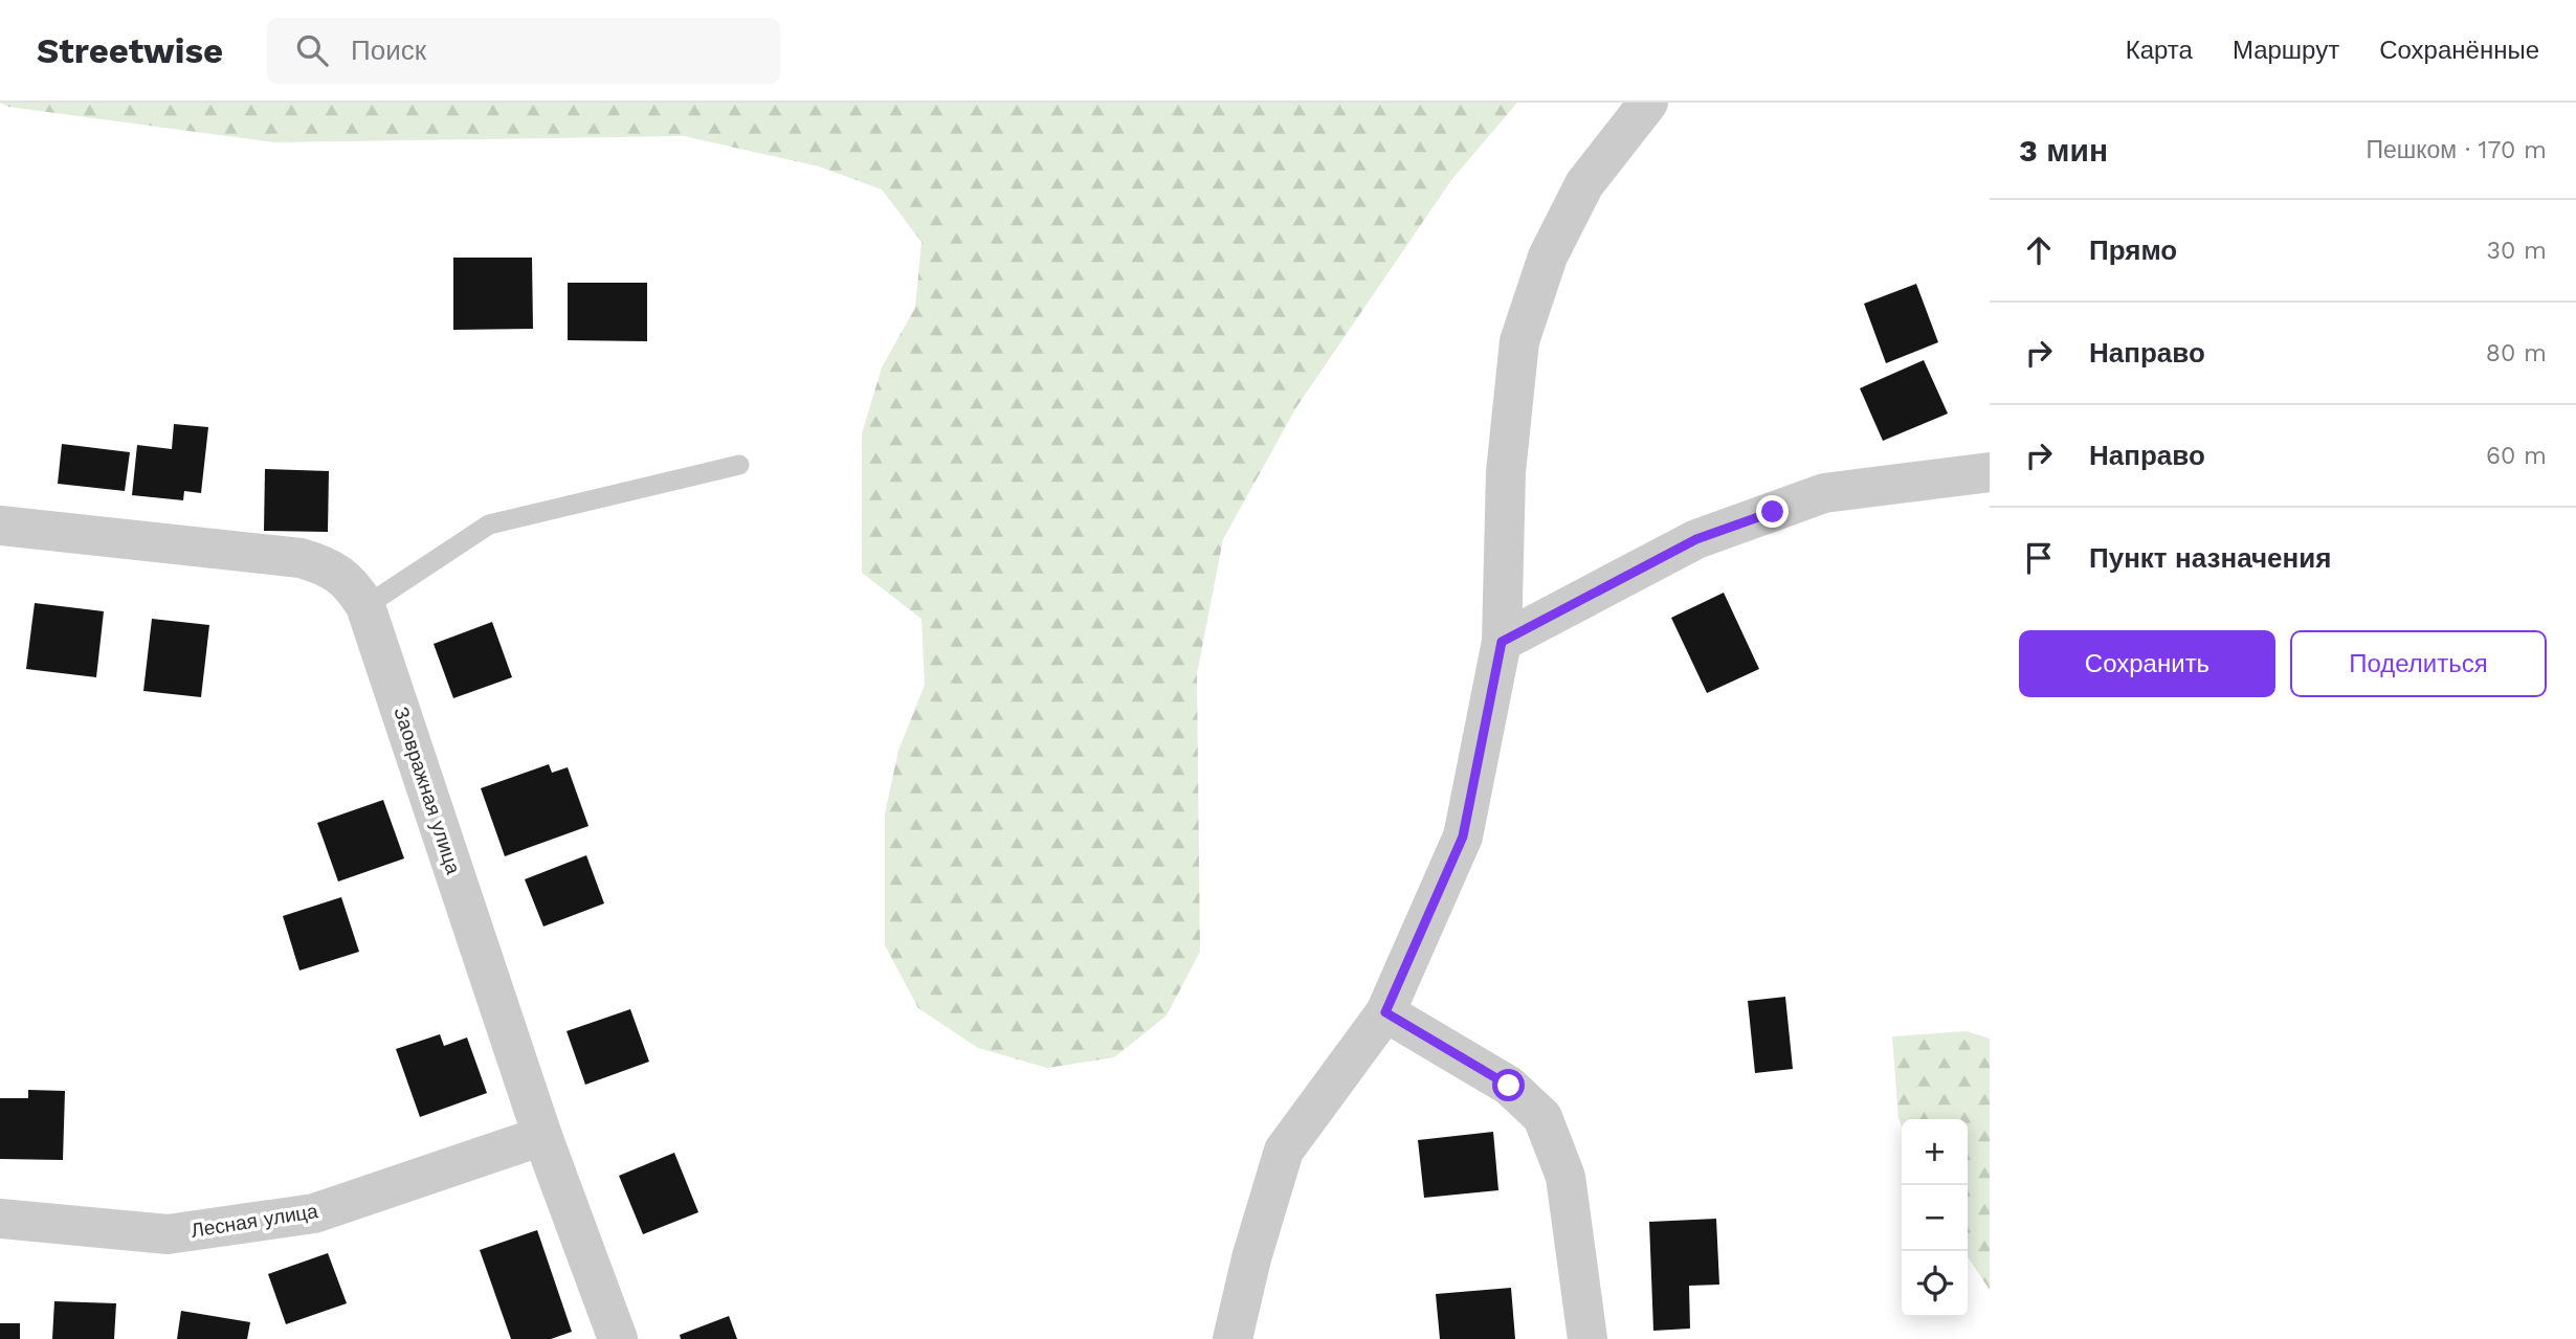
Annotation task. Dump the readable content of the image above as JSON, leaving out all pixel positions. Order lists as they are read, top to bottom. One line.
{"streets":{"street":["Заовражная улица","Лесная улица"]},"crossings":[["Заовражная улица","Лесная улица"]],"page":{"header":"Streetwise","search":"Поиск","nav":["Карта","Маршрут","Сохранённые"],"heading":["3 мин","Пешком · 170 m"],"list":[["Прямо","30 m"],["Направо","80 m"],["Направо","60 m"],"Пункт назначения"],"buttons":["Сохранить","Поделиться"],"map_buttons":["+","−"]}}
